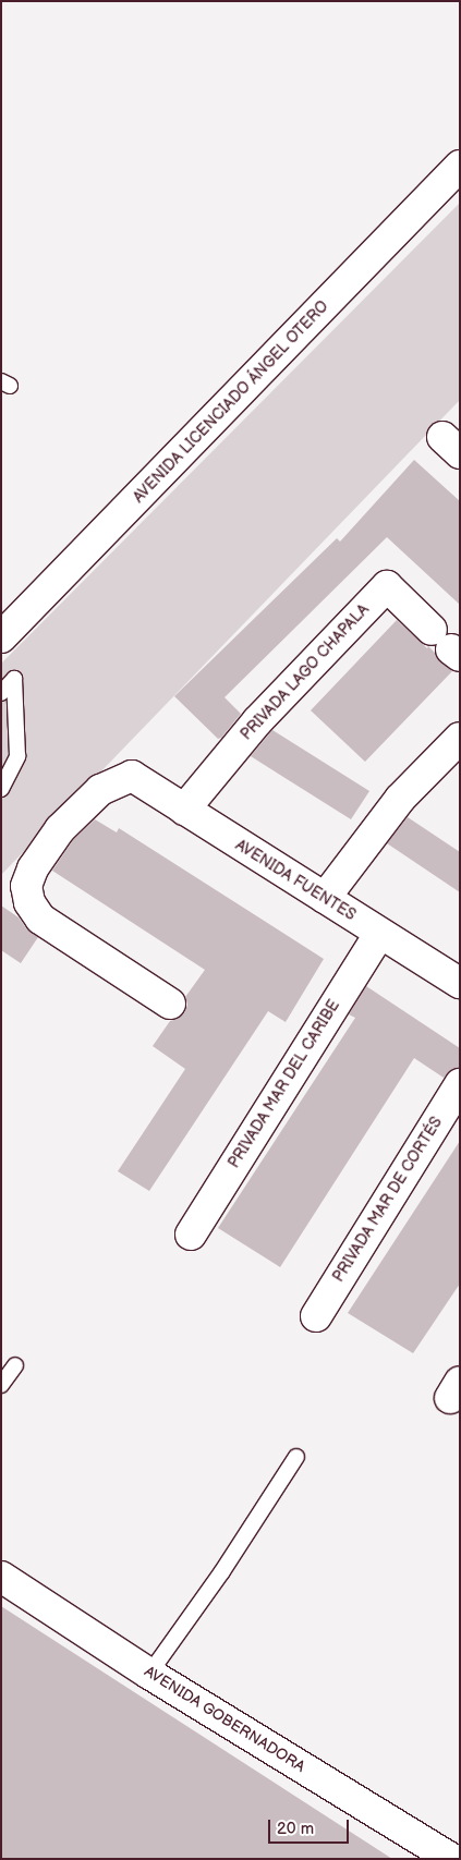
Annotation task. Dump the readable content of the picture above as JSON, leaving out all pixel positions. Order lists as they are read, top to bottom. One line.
{"streets":{"street":["AVENIDA LICENCIADO ÁNGEL OTERO","PRIVADA LAGO CHAPALA","AVENIDA FUENTES","PRIVADA MAR DEL CARIBE","PRIVADA MAR DE CORTÉS","AVENIDA GOBERNADORA"]},"crossings":[["PRIVADA LAGO CHAPALA","AVENIDA FUENTES"],["AVENIDA FUENTES","PRIVADA MAR DEL CARIBE"]],"scale_bar":"20 m"}
